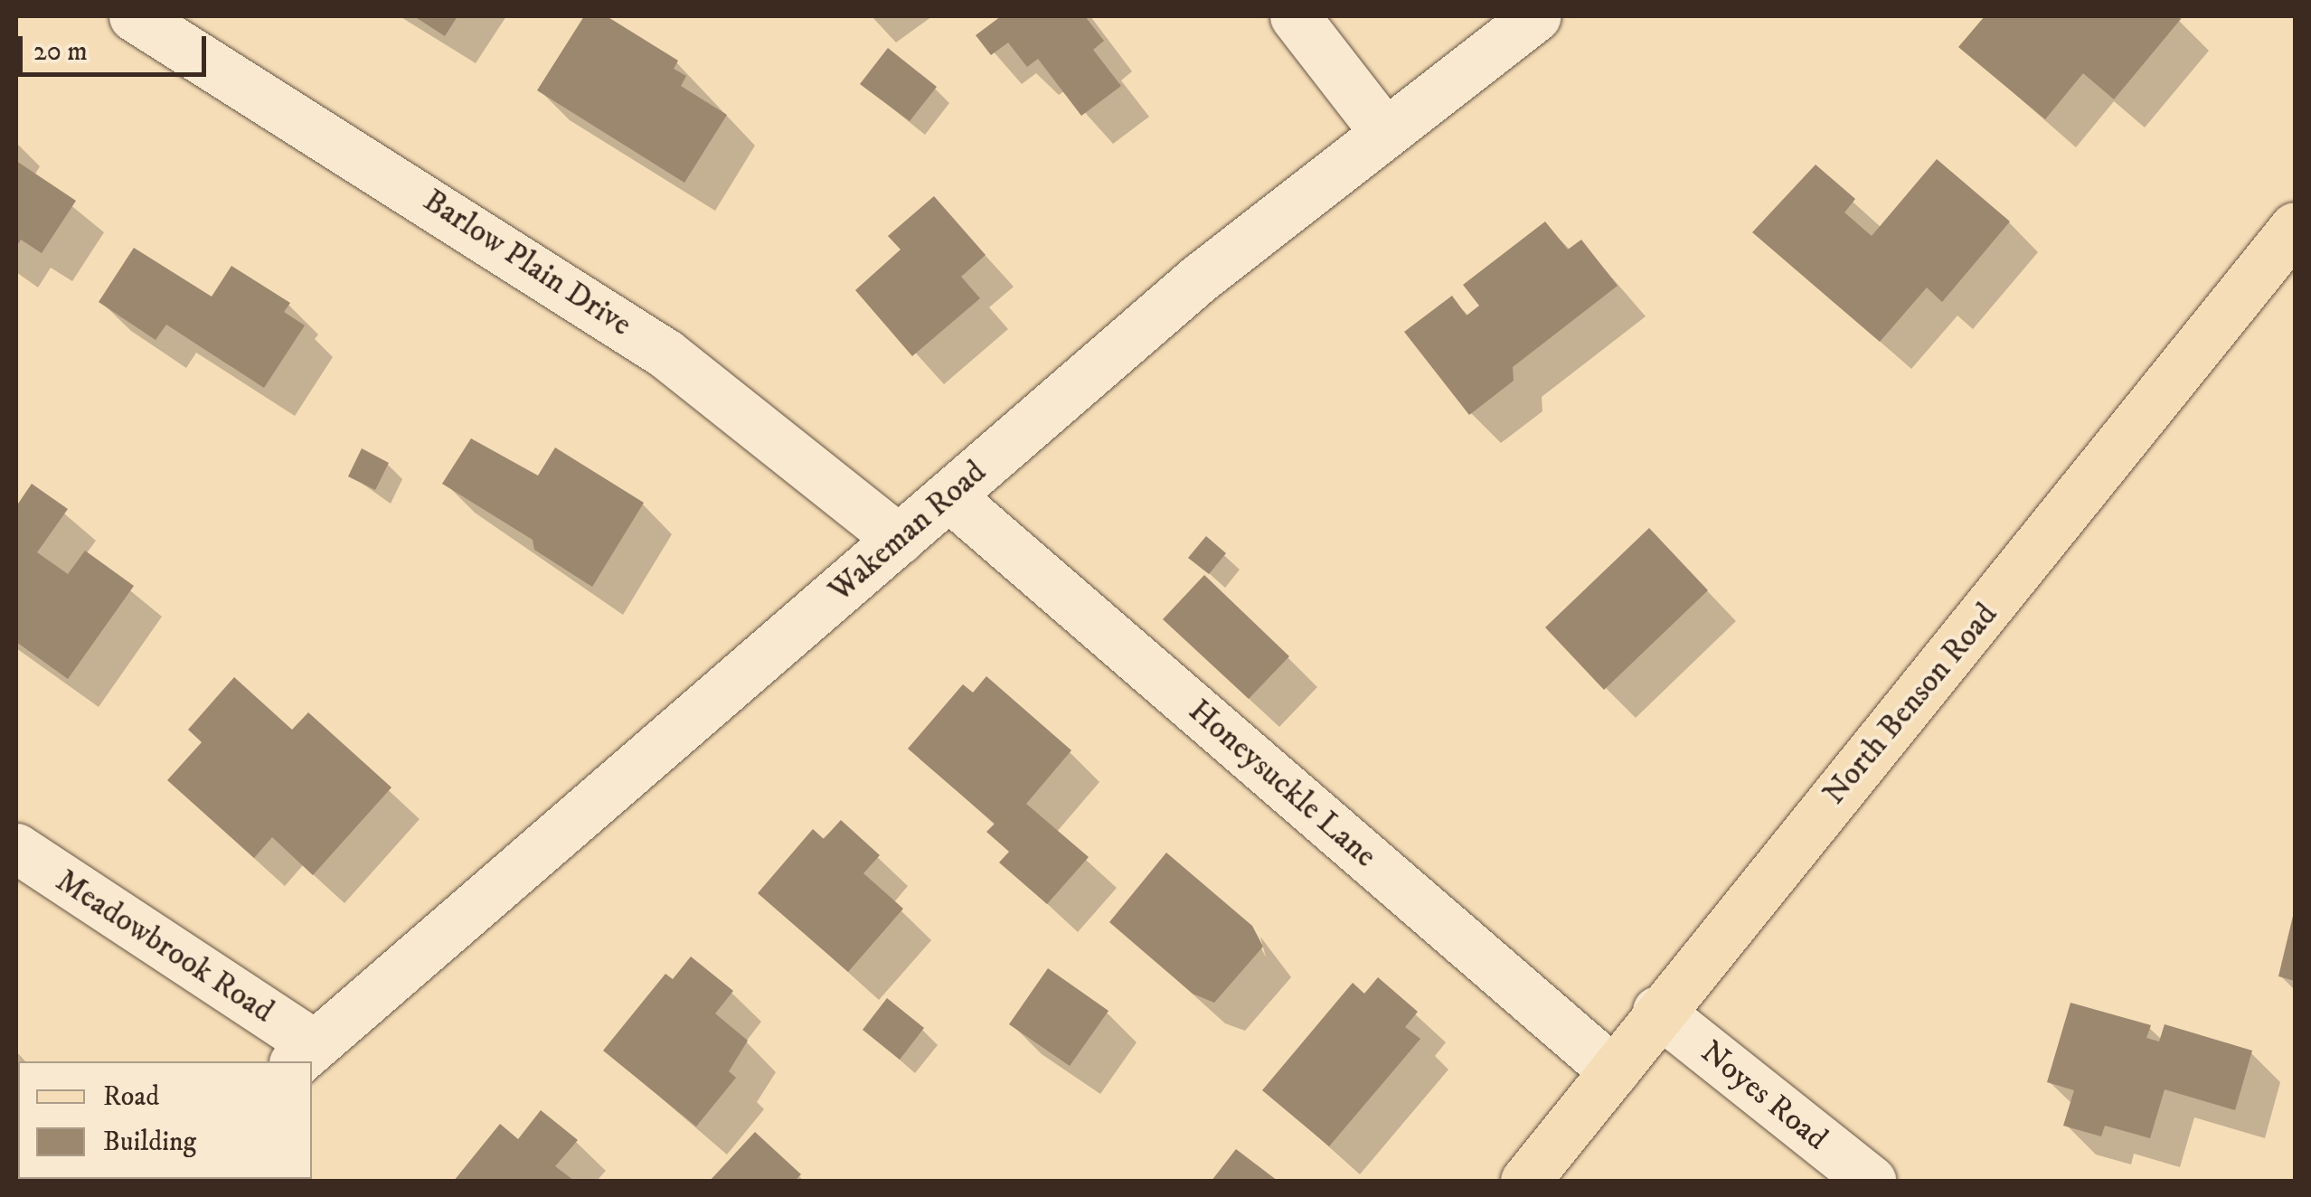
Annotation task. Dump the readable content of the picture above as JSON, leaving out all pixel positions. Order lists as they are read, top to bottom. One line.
{"streets":{"main road":["North Benson Road"],"street":["Barlow Plain Drive","Wakeman Road","Honeysuckle Lane","Meadowbrook Road","Noyes Road"]},"crossings":[["Barlow Plain Drive","Wakeman Road"],["Wakeman Road","Honeysuckle Lane"],["Wakeman Road","Meadowbrook Road"],["North Benson Road","Honeysuckle Lane"],["North Benson Road","Noyes Road"]],"legend":["Road","Building"],"scale_bar":"20 m"}
